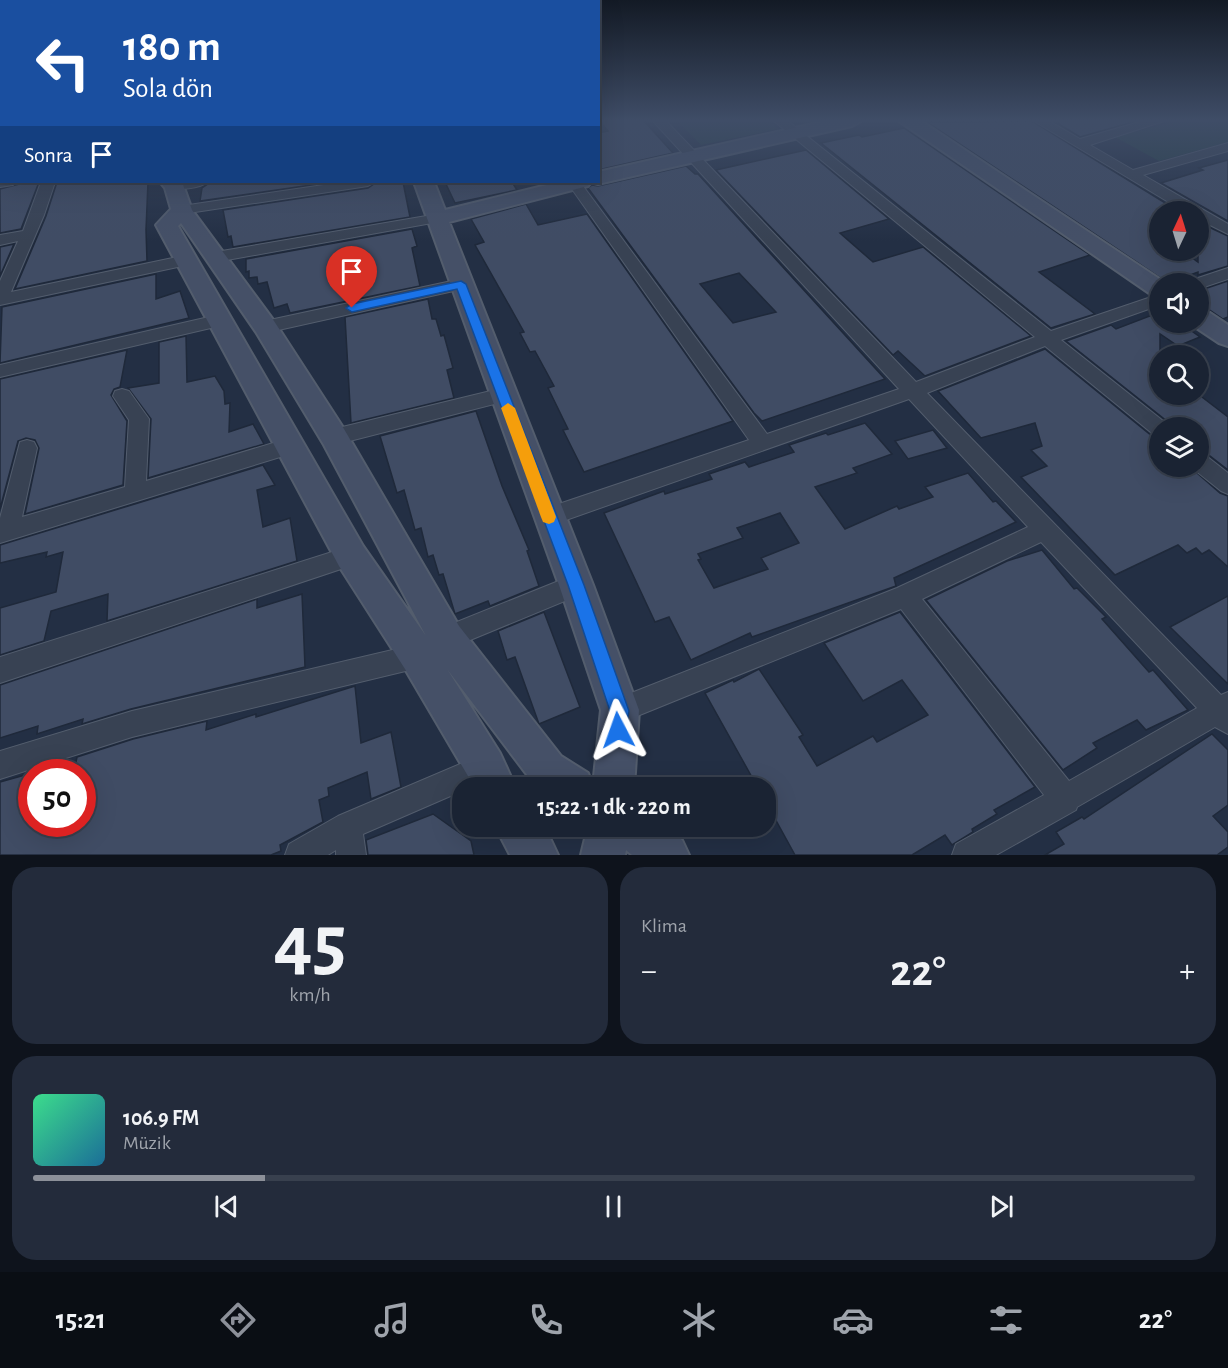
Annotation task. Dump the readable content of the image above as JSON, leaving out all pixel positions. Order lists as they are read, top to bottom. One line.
{"north":"top","page":{"turn":["180 m","Sola dön"],"then":"Sonra","limit":"50","trip":"15:22 · 1 dk · 220 m","tile":[["45","km/h"],"Klima"],"heat":["−","22°","+"],"song":["106.9 FM","Müzik"],"tabs":["15:21","22°"]}}
